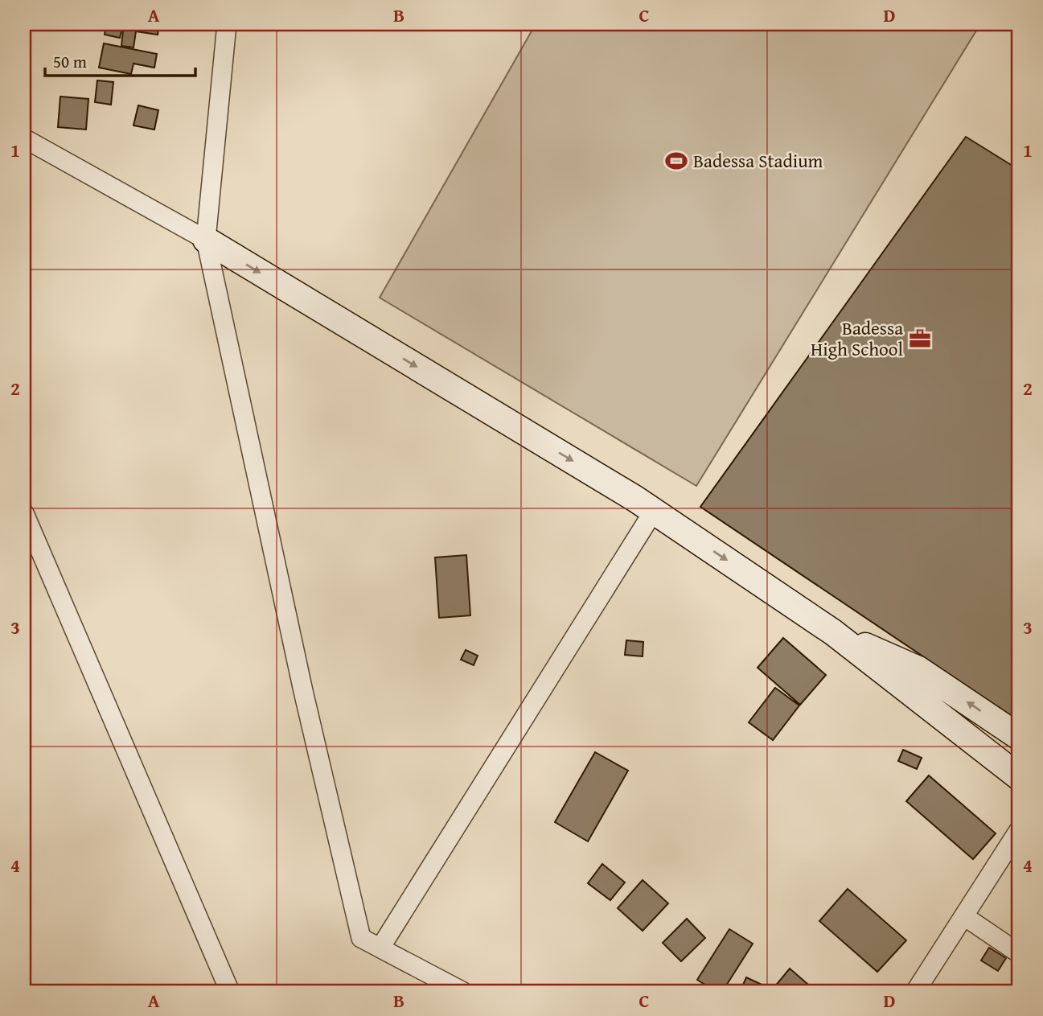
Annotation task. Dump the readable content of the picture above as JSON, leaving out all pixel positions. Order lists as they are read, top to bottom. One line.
{"places":{"sports":["Badessa Stadium"],"office":["Badessa High School"]},"scale_bar":"50 m","grid":{"columns":["A","B","C","D"],"rows":["1","2","3","4"]}}
